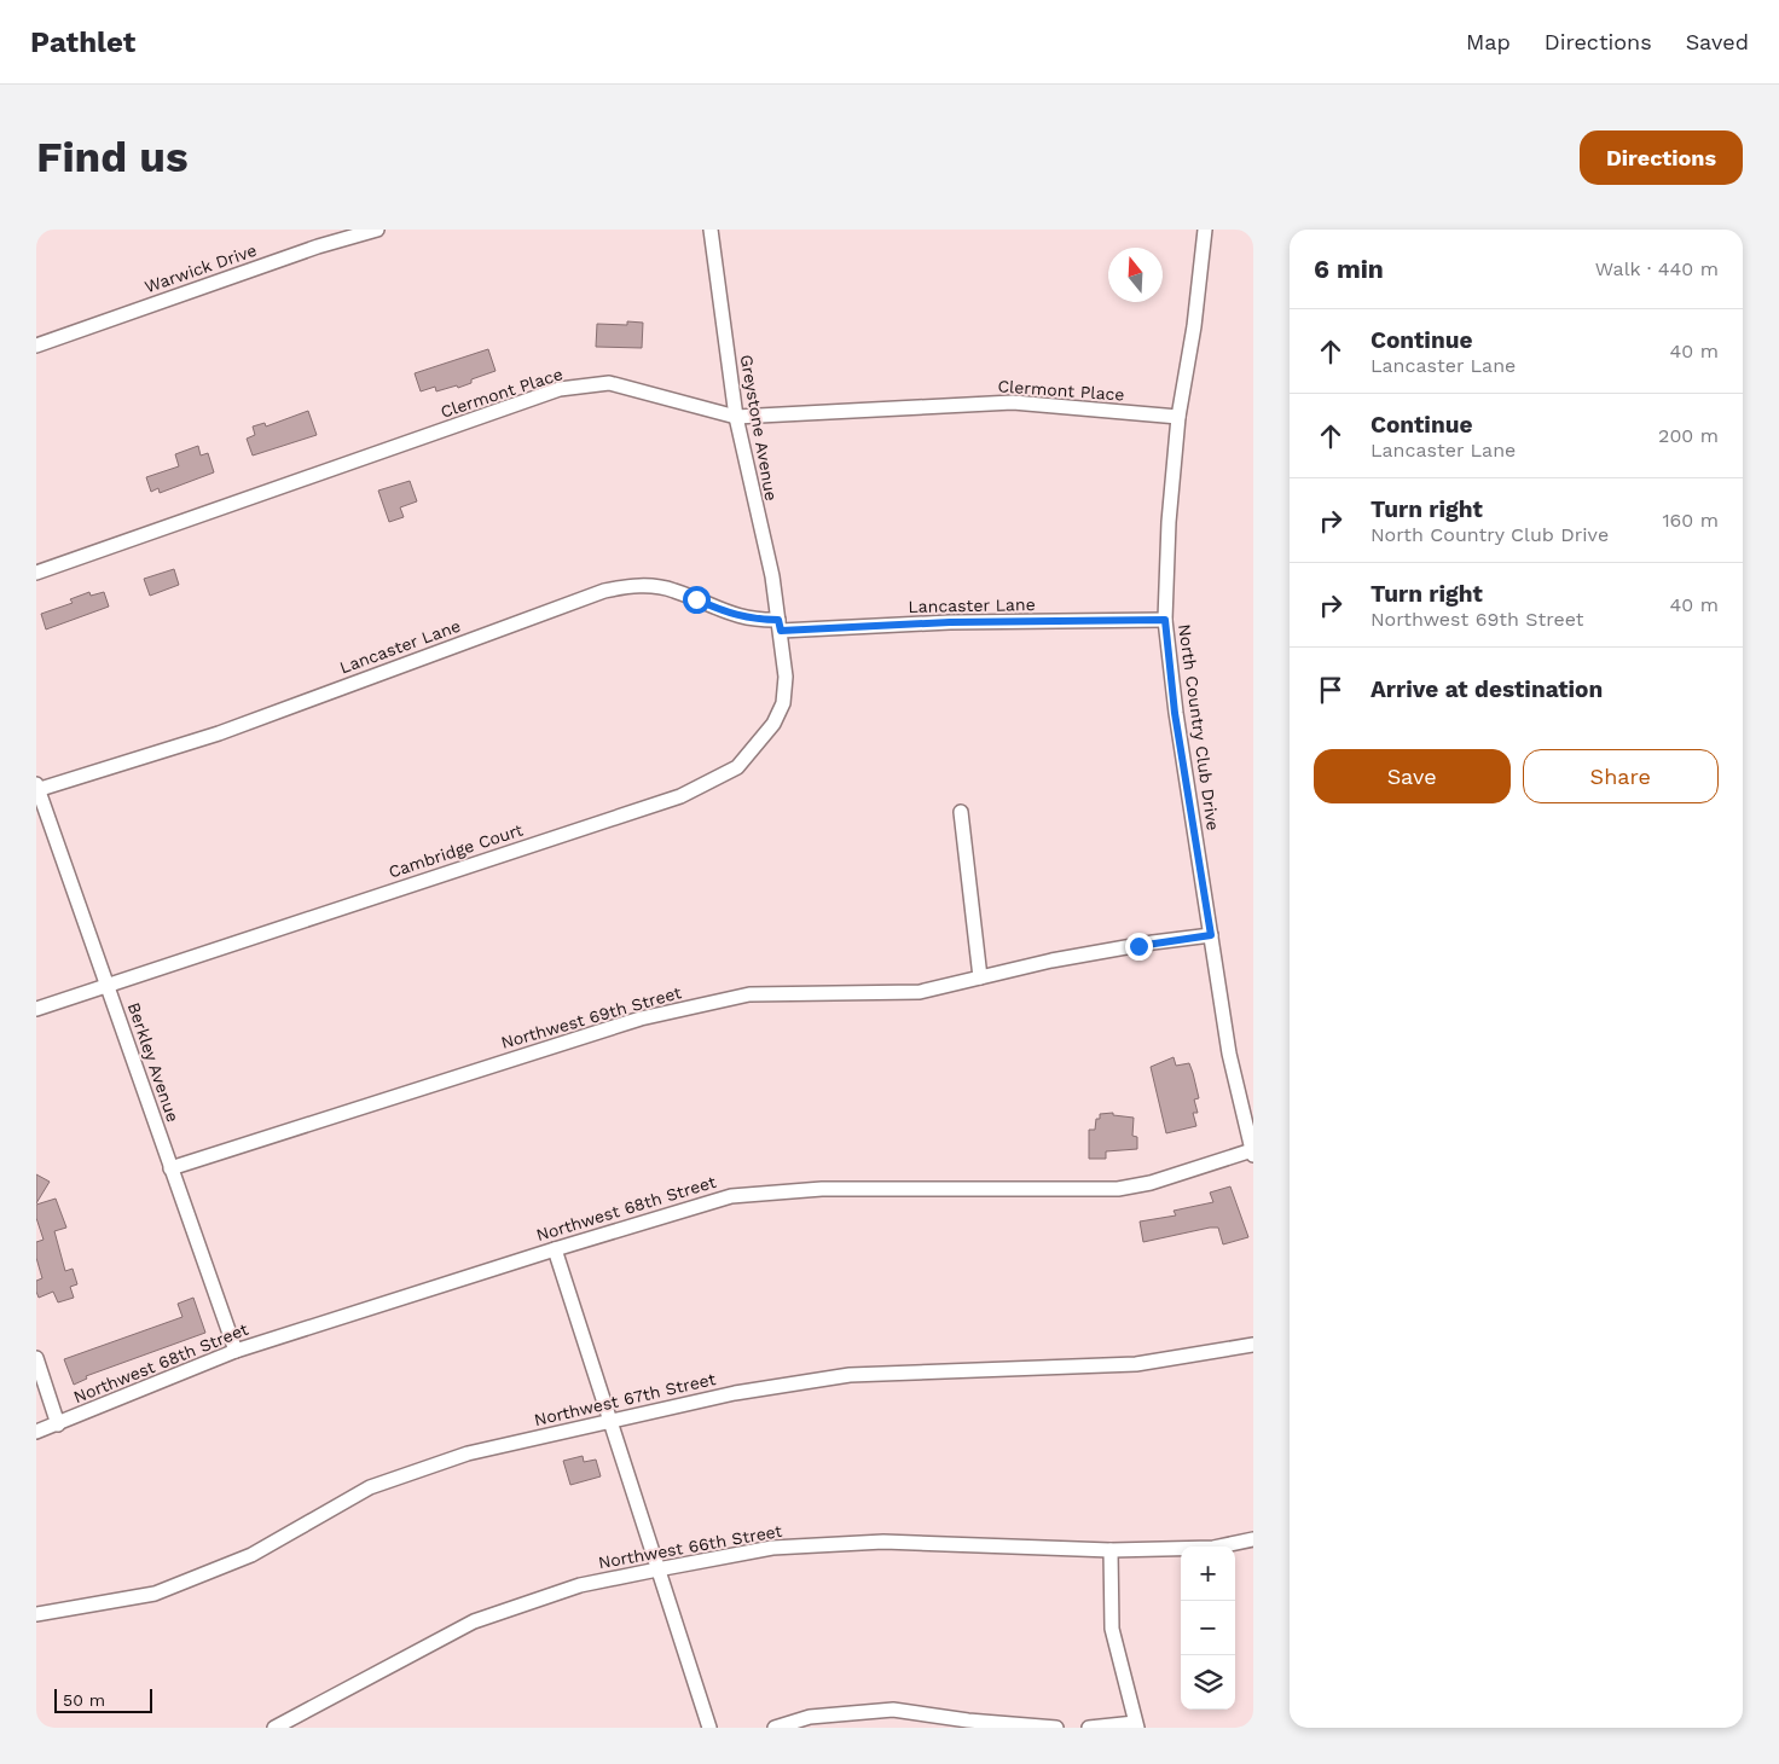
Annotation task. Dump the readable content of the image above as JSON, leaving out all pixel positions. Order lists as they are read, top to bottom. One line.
{"streets":{"street":["Warwick Drive","Clermont Place","Greystone Avenue","Lancaster Lane","North Country Club Drive","Cambridge Court","Northwest 69th Street","Berkley Avenue","Northwest 68th Street","Northwest 67th Street","Northwest 66th Street"]},"crossings":[["Clermont Place","Greystone Avenue"],["Clermont Place","North Country Club Drive"],["Greystone Avenue","Lancaster Lane"],["Greystone Avenue","Cambridge Court"],["Lancaster Lane","North Country Club Drive"],["Lancaster Lane","Cambridge Court"],["Lancaster Lane","Berkley Avenue"],["North Country Club Drive","Northwest 69th Street"],["North Country Club Drive","Northwest 68th Street"],["Cambridge Court","Berkley Avenue"],["Northwest 69th Street","Berkley Avenue"],["Berkley Avenue","Northwest 68th Street"]],"scale_bar":"50 m","north":"top","page":{"header":"Pathlet","nav":["Map","Directions","Saved"],"buttons":["Directions",["Save","Share"]],"title":"Find us","heading":["6 min","Walk · 440 m"],"list":[["Continue","Lancaster Lane","40 m"],["Continue","Lancaster Lane","200 m"],["Turn right","North Country Club Drive","160 m"],["Turn right","Northwest 69th Street","40 m"],"Arrive at destination"],"map_buttons":["+","−"],"scale":"50 m"}}
